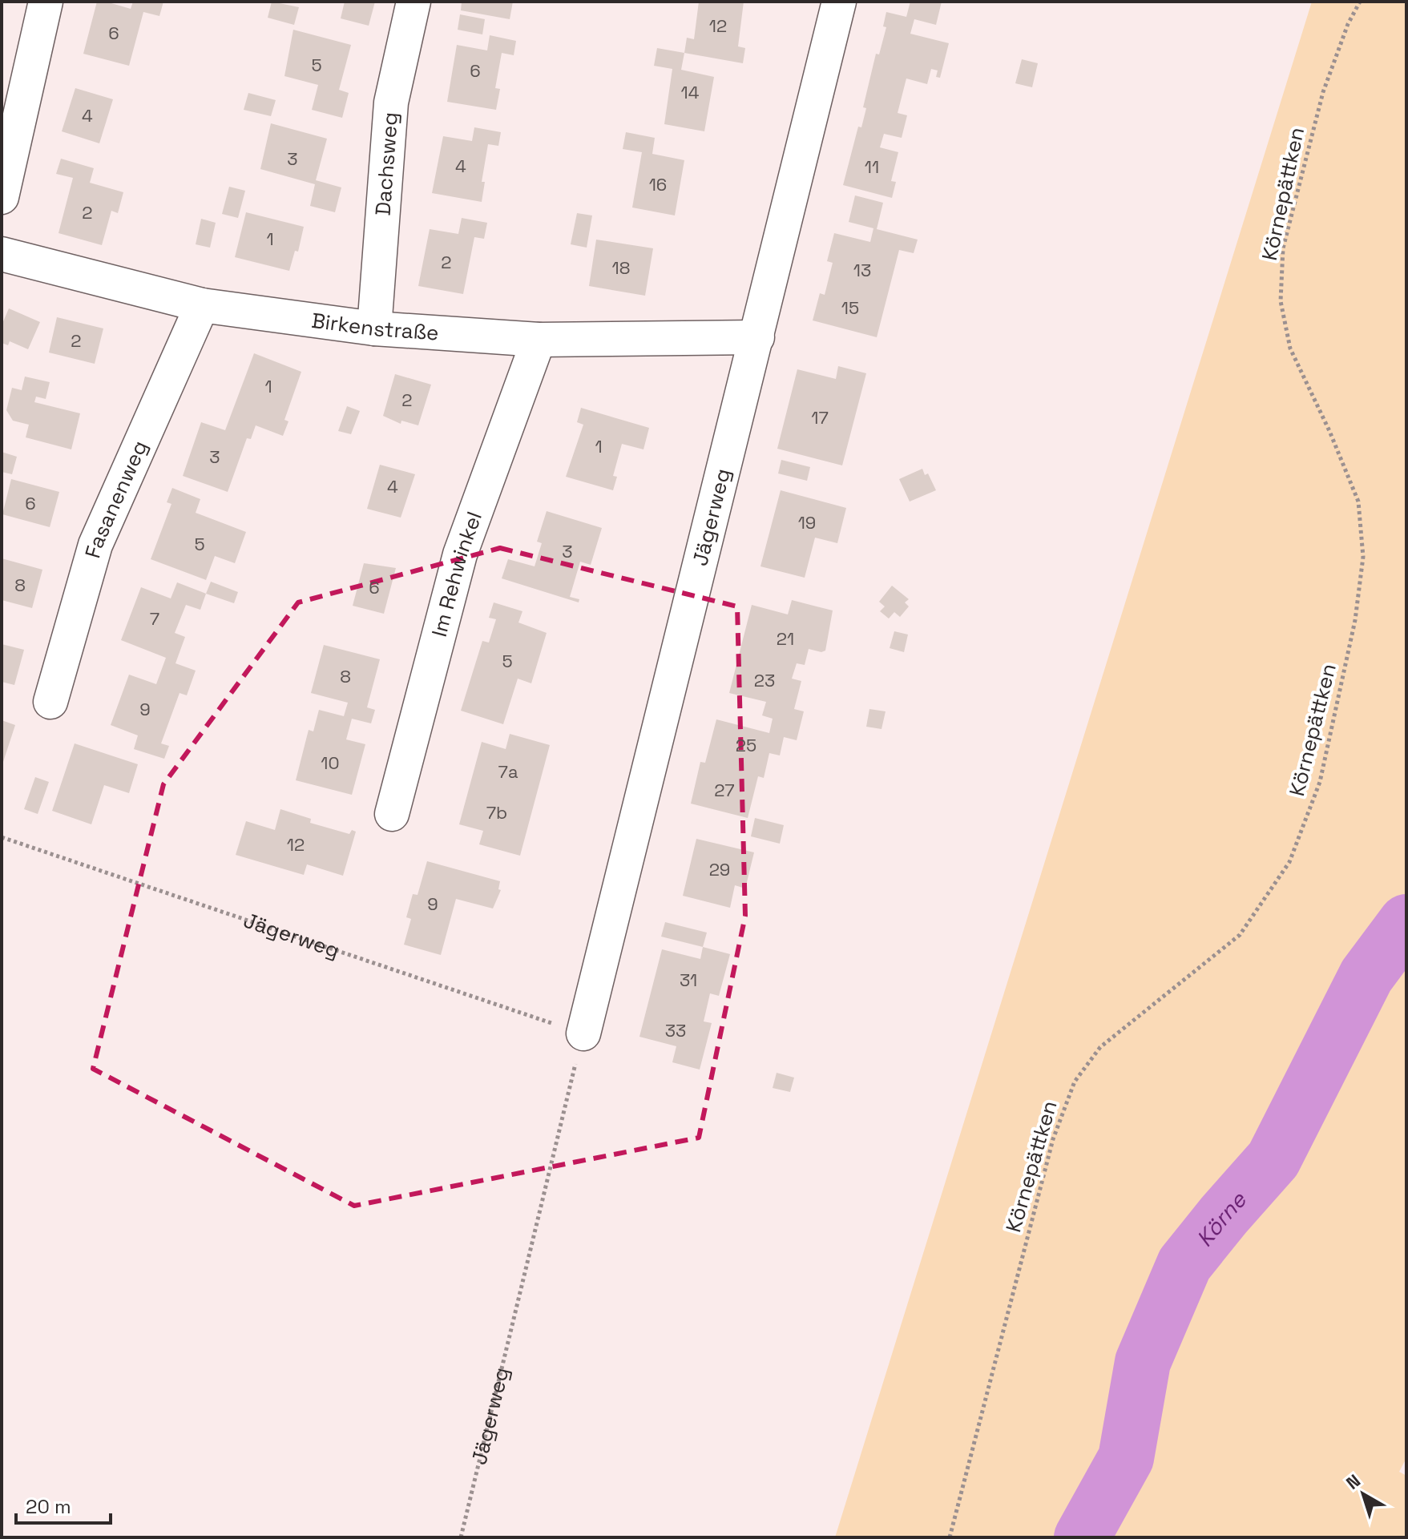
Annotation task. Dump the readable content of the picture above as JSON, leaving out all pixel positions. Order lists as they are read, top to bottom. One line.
{"streets":{"street":["Dachsweg","Birkenstraße","Fasanenweg","Jägerweg","Im Rehwinkel"],"path":["Körnepättken"]},"crossings":[["Dachsweg","Birkenstraße"],["Birkenstraße","Fasanenweg"],["Birkenstraße","Jägerweg"],["Birkenstraße","Im Rehwinkel"]],"water":["Körne"],"house_numbers":["12","6","5","6","14","4","3","4","11","16","2","1","2","18","13","15","2","1","2","17","1","3","4","6","19","5","3","8","6","7","21","5","8","23","9","25","10","7a","27","7b","12","29","9","31","33"],"scale_bar":"20 m","north":"top left"}
